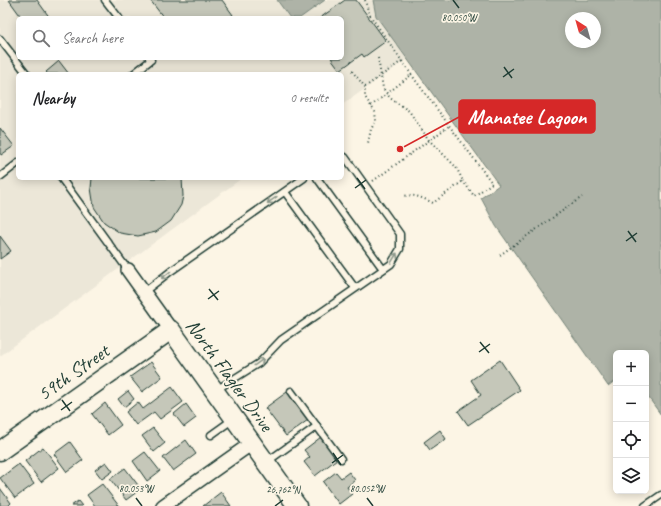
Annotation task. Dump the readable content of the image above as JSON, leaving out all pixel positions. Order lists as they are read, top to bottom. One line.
{"streets":{"street":["59th Street","North Flagler Drive"]},"crossings":[["59th Street","North Flagler Drive"]],"places":["Manatee Lagoon"],"north":"top left","page":{"search":"Search here","heading":["Nearby","0 results"],"map_buttons":["+","−"]},"coordinates":["80.050°W","80.053°W","80.052°W","26.762°N"]}
